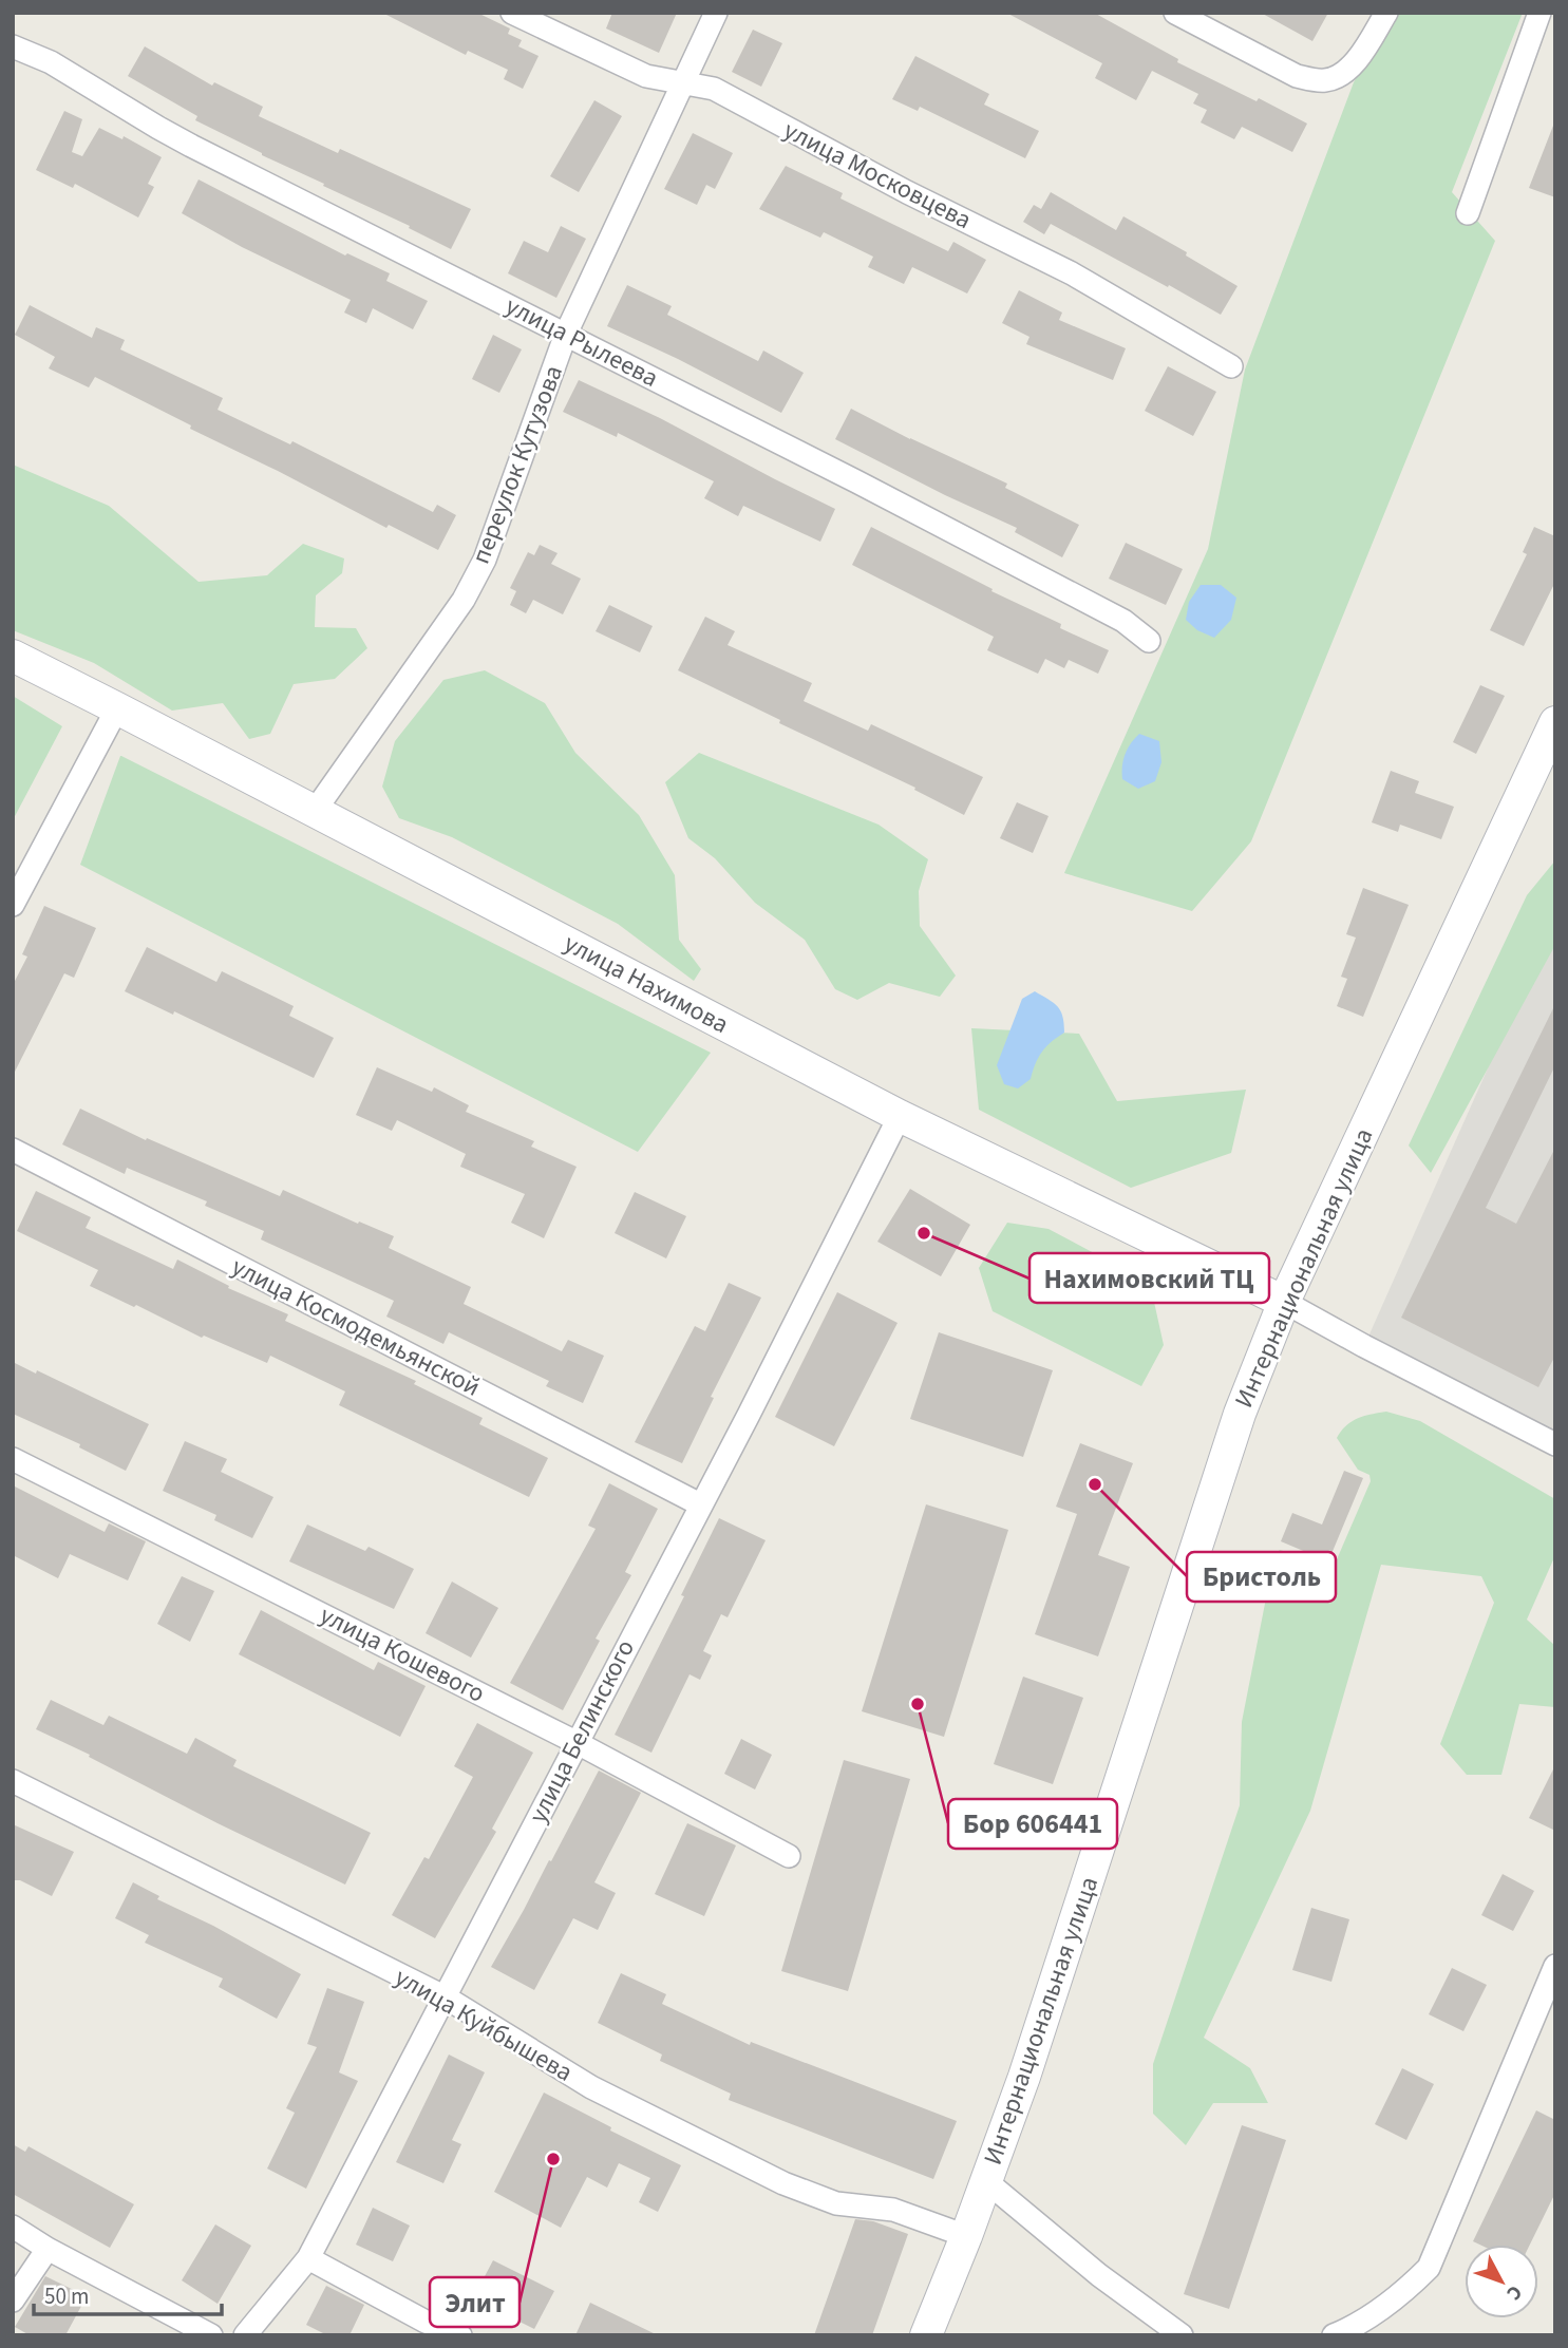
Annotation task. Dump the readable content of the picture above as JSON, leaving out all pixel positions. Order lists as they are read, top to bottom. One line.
{"streets":{"main road":["улица Нахимова","Интернациональная улица"],"street":["улица Московцева","улица Рылеева","переулок Кутузова","улица Космодемьянской","улица Кошевого","улица Белинского","улица Куйбышева"]},"crossings":[["улица Московцева","переулок Кутузова"],["улица Рылеева","переулок Кутузова"],["переулок Кутузова","улица Нахимова"],["улица Нахимова","Интернациональная улица"],["улица Нахимова","улица Белинского"],["Интернациональная улица","улица Куйбышева"],["улица Космодемьянской","улица Белинского"],["улица Кошевого","улица Белинского"],["улица Белинского","улица Куйбышева"]],"places":["Нахимовский ТЦ","Бристоль","Бор 606441","Элит"],"scale_bar":"50 m","north":"bottom right"}
